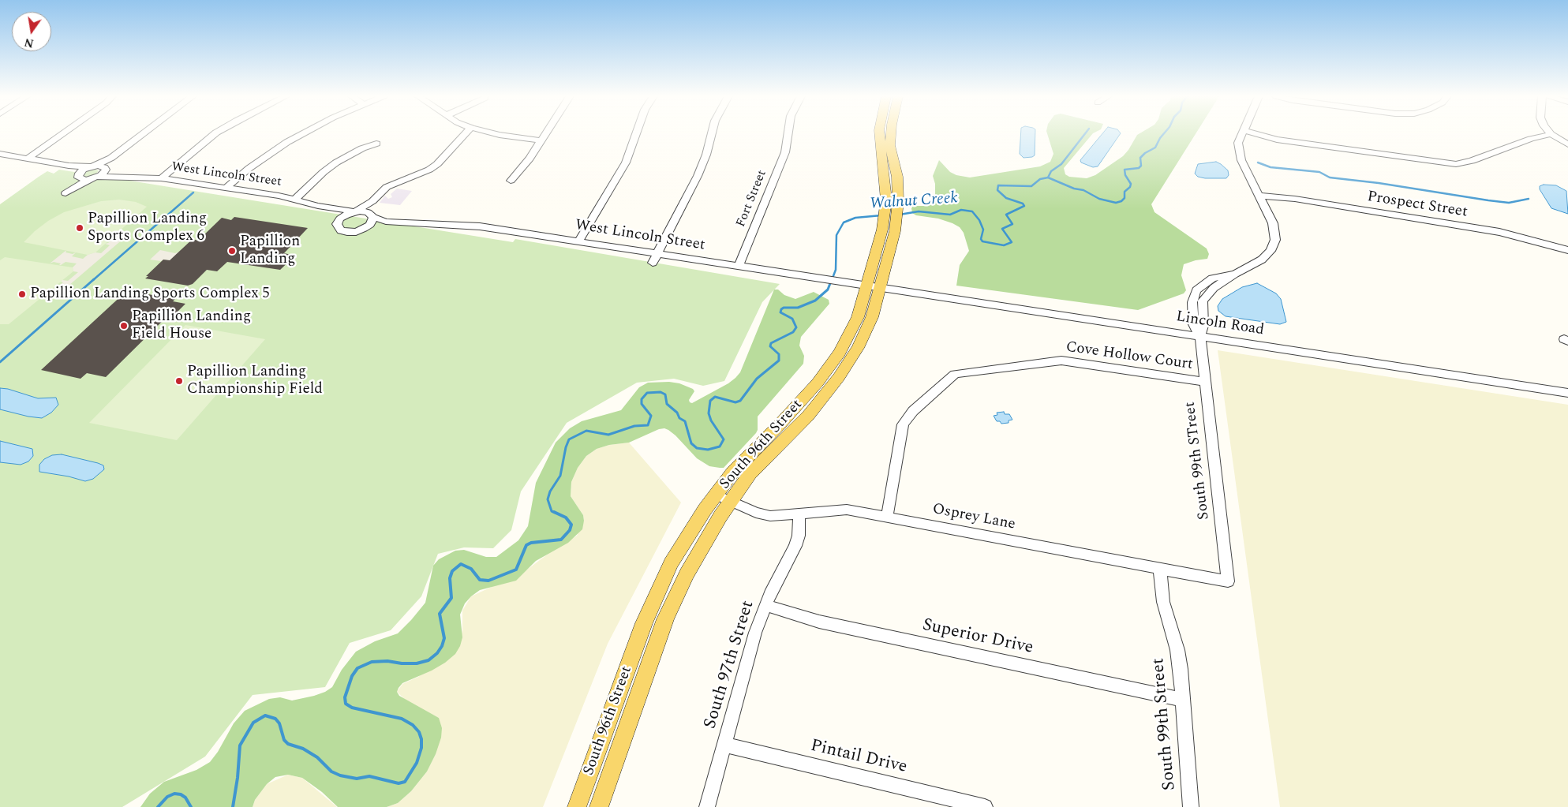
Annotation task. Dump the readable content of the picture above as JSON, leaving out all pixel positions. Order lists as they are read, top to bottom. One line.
{"streets":{"main road":["South 96th Street"],"street":["West Lincoln Street","Fort Street","Prospect Street","Lincoln Road","Cove Hollow Court","South 99th STreet","Osprey Lane","Superior Drive","South 97th Street","South 99th Street","Pintail Drive"]},"crossings":[["West Lincoln Street","Fort Street"],["West Lincoln Street","Lincoln Road"],["West Lincoln Street","South 96th Street"],["Lincoln Road","South 96th Street"],["Lincoln Road","South 99th STreet"],["Cove Hollow Court","South 99th STreet"],["Cove Hollow Court","Osprey Lane"],["South 96th Street","Osprey Lane"],["South 99th STreet","Osprey Lane"],["Osprey Lane","South 97th Street"],["Osprey Lane","South 99th Street"],["Superior Drive","South 97th Street"],["Superior Drive","South 99th Street"],["South 97th Street","Pintail Drive"]],"water":["Walnut Creek"],"places":["Papillion Landing Sports Complex 6","Papillion Landing","Papillion Landing Sports Complex 5","Papillion Landing Field House","Papillion Landing Championship Field"],"north":"bottom"}
